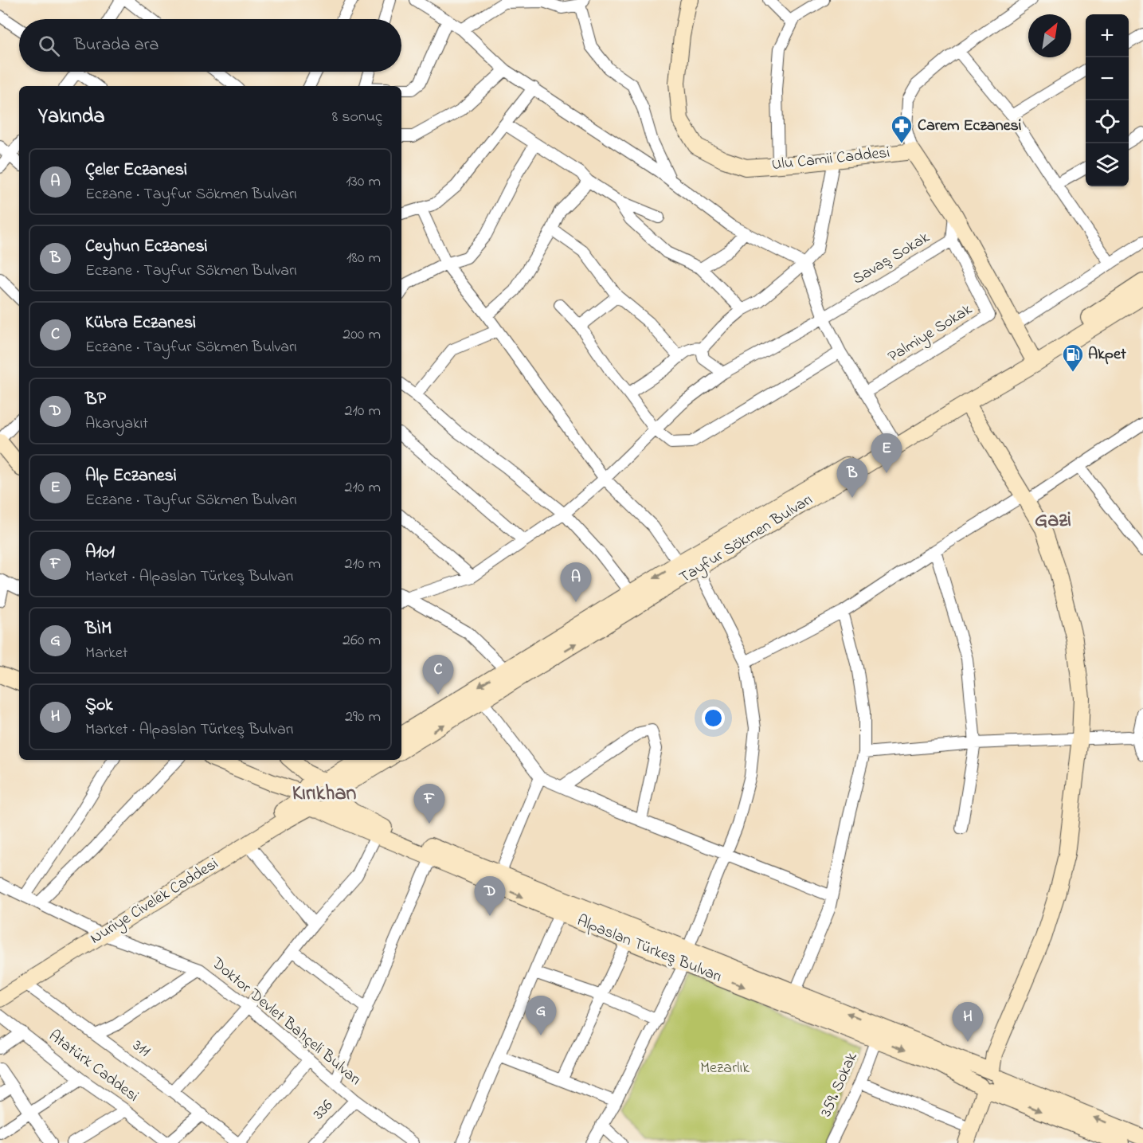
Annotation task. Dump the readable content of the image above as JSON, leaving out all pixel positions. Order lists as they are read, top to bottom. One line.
{"streets":{"main road":["Ulu Camii Caddesi","Tayfur Sökmen Bulvarı","Nuriye Civelek Caddesi","Alpaslan Türkeş Bulvarı"],"street":["Savaş Sokak","Palmiye Sokak","Doktor Devlet Bahçeli Bulvarı","311","Atatürk Caddesi","359. Sokak","336"]},"crossings":[["Ulu Camii Caddesi","Savaş Sokak"],["Ulu Camii Caddesi","Tayfur Sökmen Bulvarı"],["Savaş Sokak","Palmiye Sokak"],["Nuriye Civelek Caddesi","Alpaslan Türkeş Bulvarı"],["Nuriye Civelek Caddesi","Doktor Devlet Bahçeli Bulvarı"],["Nuriye Civelek Caddesi","311"],["Alpaslan Türkeş Bulvarı","359. Sokak"],["Doktor Devlet Bahçeli Bulvarı","336"]],"districts":["Gazi","Kırıkhan"],"parks":["Mezarlık"],"places":{"pharmacy":["Carem Eczanesi"],"fuel station":["Akpet"]},"north":"top right","page":{"map_buttons":["+","−"],"search":"Burada ara","heading":["Yakında","8 sonuç"],"list":[{"mark":"A","name":"Çeler Eczanesi","note":"Eczane · Tayfur Sökmen Bulvarı","value":"130 m"},{"mark":"B","name":"Ceyhun Eczanesi","note":"Eczane · Tayfur Sökmen Bulvarı","value":"180 m"},{"mark":"C","name":"Kübra Eczanesi","note":"Eczane · Tayfur Sökmen Bulvarı","value":"200 m"},{"mark":"D","name":"BP","note":"Akaryakıt","value":"210 m"},{"mark":"E","name":"Alp Eczanesi","note":"Eczane · Tayfur Sökmen Bulvarı","value":"210 m"},{"mark":"F","name":"A101","note":"Market · Alpaslan Türkeş Bulvarı","value":"210 m"},{"mark":"G","name":"BİM","note":"Market","value":"260 m"},{"mark":"H","name":"Şok","note":"Market · Alpaslan Türkeş Bulvarı","value":"290 m"}],"pins":["E","B","A","C","F","D","G","H"]}}
